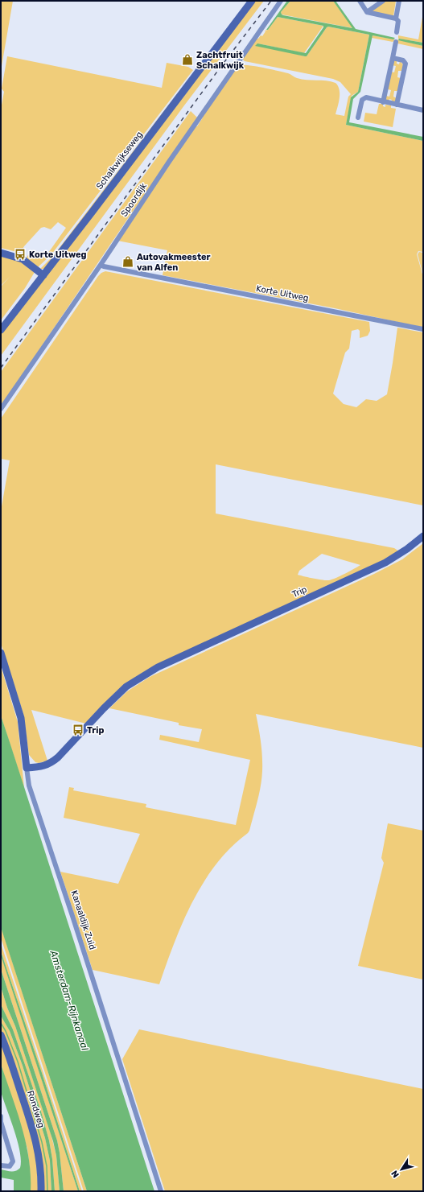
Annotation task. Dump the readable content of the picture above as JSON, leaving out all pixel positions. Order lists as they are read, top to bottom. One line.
{"streets":{"street":["Schalkwijkseweg","Spoordijk","Korte Uitweg","Trip","Kanaaldijk Zuid","Rondweg"]},"crossings":[["Spoordijk","Korte Uitweg"],["Trip","Kanaaldijk Zuid"]],"water":["Amsterdam-Rijnkanaal"],"places":{"shop":["Zachtfruit Schalkwijk","Autovakmeester van Alfen"],"bus stop":["Korte Uitweg","Trip"]},"north":"bottom left"}
